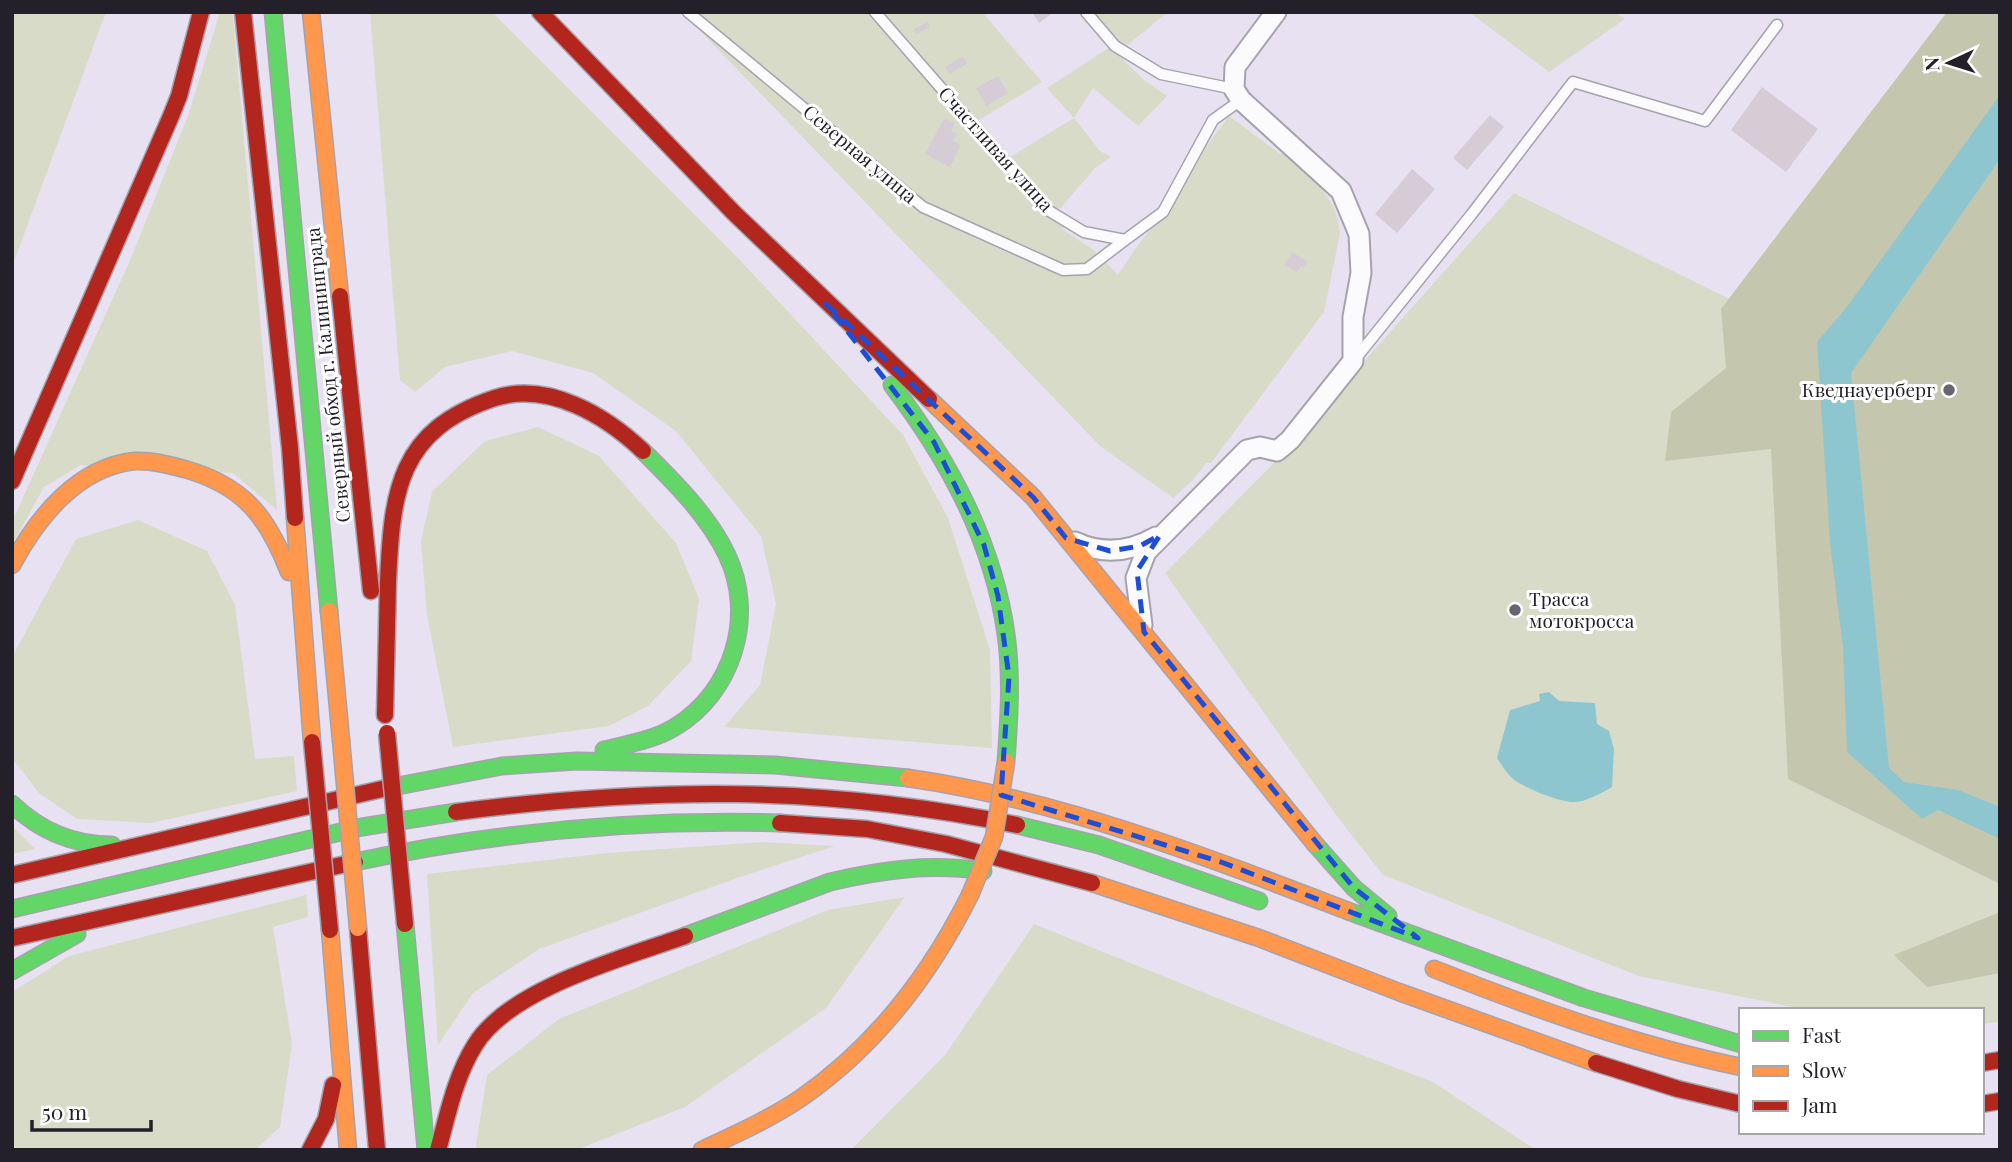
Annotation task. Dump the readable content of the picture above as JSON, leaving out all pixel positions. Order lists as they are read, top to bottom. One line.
{"streets":{"highway":["Северный обход г. Калининграда"],"lane":["Счастливая улица","Северная улица"]},"crossings":[["Счастливая улица","Северная улица"]],"places":["Кведнауерберг","Трасса мотокросса"],"legend":["Fast","Slow","Jam"],"scale_bar":"50 m","north":"left"}
